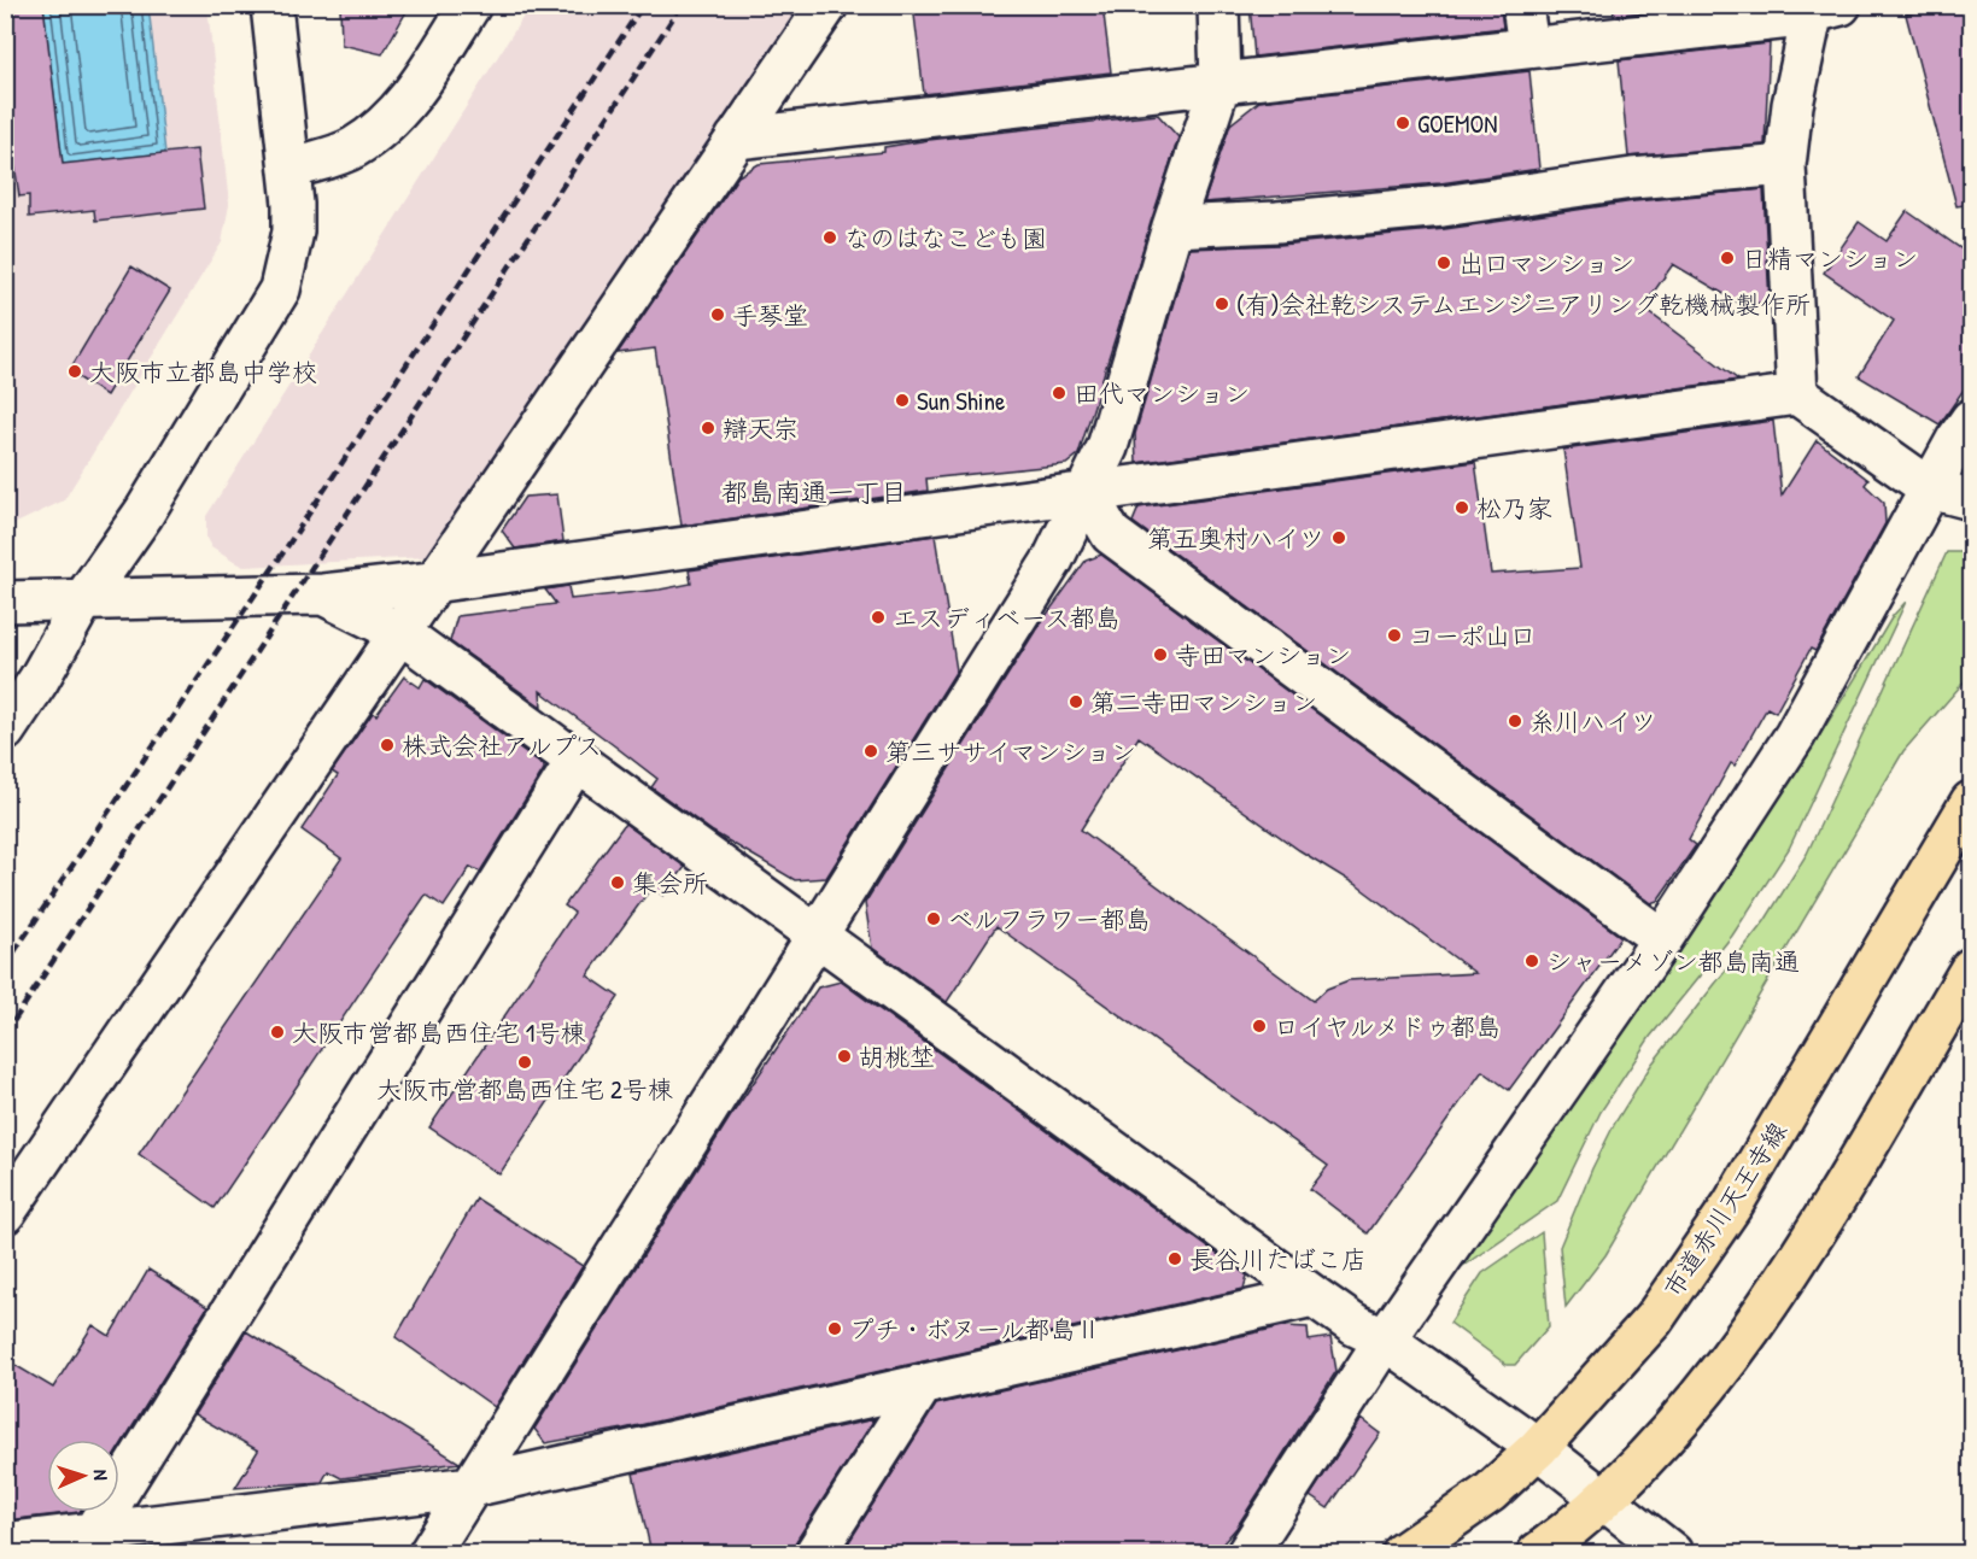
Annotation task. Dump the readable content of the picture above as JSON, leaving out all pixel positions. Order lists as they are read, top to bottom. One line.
{"streets":{"main road":["市道赤川天王寺線"]},"districts":["都島南通一丁目"],"places":["GOEMON","なのはなこども園","日精マンション","出口マンション","(有)会社乾システムエンジニアリング乾機械製作所","手琴堂","大阪市立都島中学校","田代マンション","Sun Shine","辯天宗","松乃家","第五奥村ハイツ","エスディベース都島","コーポ山口","寺田マンション","第二寺田マンション","糸川ハイツ","株式会社アルプス","第三ササイマンション","集会所","ベルフラワー都島","シャーメゾン都島南通","ロイヤルメドゥ都島","大阪市営都島西住宅 1号棟","胡桃埜","大阪市営都島西住宅 2号棟","長谷川たばこ店","プチ・ボヌール都島Ⅱ"],"north":"right"}
